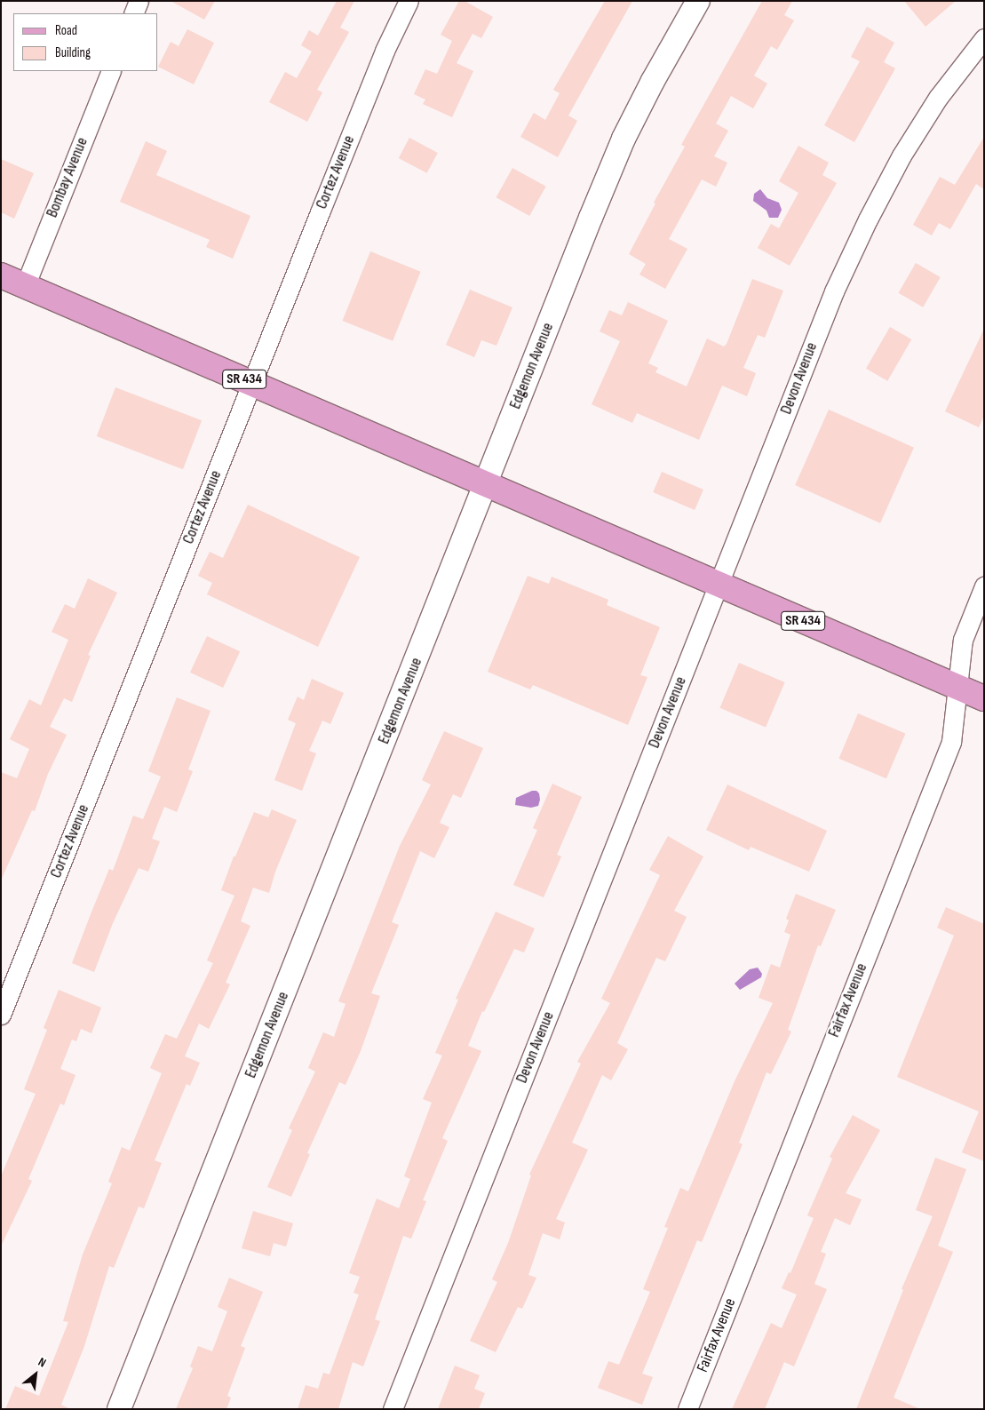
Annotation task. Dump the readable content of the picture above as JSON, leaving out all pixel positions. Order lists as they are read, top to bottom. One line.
{"streets":{"main road":["SR 434"],"street":["Cortez Avenue","Bombay Avenue","Edgemon Avenue","Devon Avenue","Fairfax Avenue"]},"crossings":[["Cortez Avenue","SR 434"],["Bombay Avenue","SR 434"],["Edgemon Avenue","SR 434"],["Devon Avenue","SR 434"],["SR 434","Fairfax Avenue"]],"legend":["Road","Building"],"north":"top right"}
